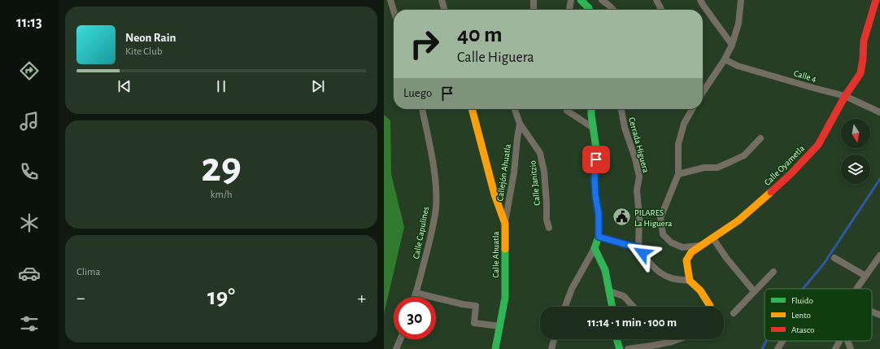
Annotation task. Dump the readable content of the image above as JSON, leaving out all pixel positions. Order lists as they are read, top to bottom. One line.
{"streets":{"street":["Calle 4","Cerrada Higuera","Calle Oyametla","Callejón Ahuatla","Calle Janitzio","Calle Capulines","Calle Ahuatla"]},"crossings":[["Calle 4","Calle Oyametla"],["Callejón Ahuatla","Calle Janitzio"],["Callejón Ahuatla","Calle Ahuatla"]],"places":{"public building":["PILARES La Higuera"]},"legend":["Fluido","Lento","Atasco"],"north":"bottom","page":{"tabs":"11:13","turn":["40 m","Calle Higuera"],"song":["Neon Rain","Kite Club"],"then":"Luego","tile":[["29","km/h"],"Clima"],"heat":["−","19°","+"],"limit":"30","trip":"11:14 · 1 min · 100 m"}}
